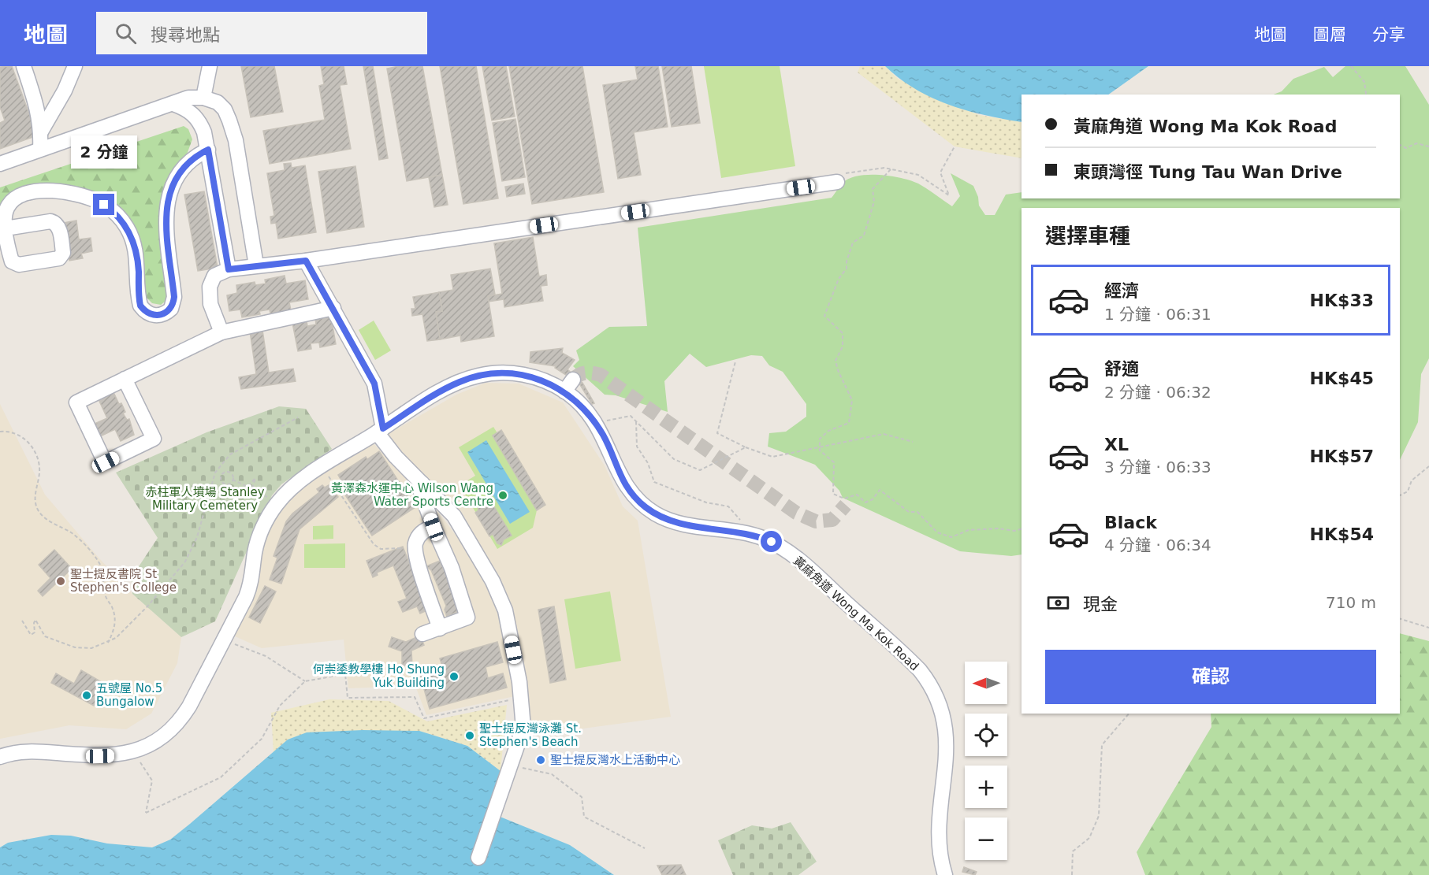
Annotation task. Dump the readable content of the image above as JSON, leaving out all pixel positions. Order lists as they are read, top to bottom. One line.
{"streets":{"street":["黃麻角道 Wong Ma Kok Road"]},"parks":["赤柱軍人墳場 Stanley Military Cemetery"],"places":["黃澤森水運中心 Wilson Wang Water Sports Centre","聖士提反書院 St Stephen's College","何崇鋈教學樓 Ho Shung Yuk Building","五號屋 No.5 Bungalow","聖士提反灣泳灘 St. Stephen's Beach","聖士提反灣水上活動中心"],"north":"left","page":{"header":"地圖","search":"搜尋地點","nav":["地圖","圖層","分享"],"banner":["黃麻角道 Wong Ma Kok Road","東頭灣徑 Tung Tau Wan Drive"],"bubble":"2 分鐘","heading":"選擇車種","list":[{"name":"經濟","note":"1 分鐘 · 06:31","value":"HK$33"},{"name":"舒適","note":"2 分鐘 · 06:32","value":"HK$45"},{"name":"XL","note":"3 分鐘 · 06:33","value":"HK$57"},{"name":"Black","note":"4 分鐘 · 06:34","value":"HK$54"}],"pay":["現金","710 m"],"buttons":"確認","map_buttons":["+","−"]}}
